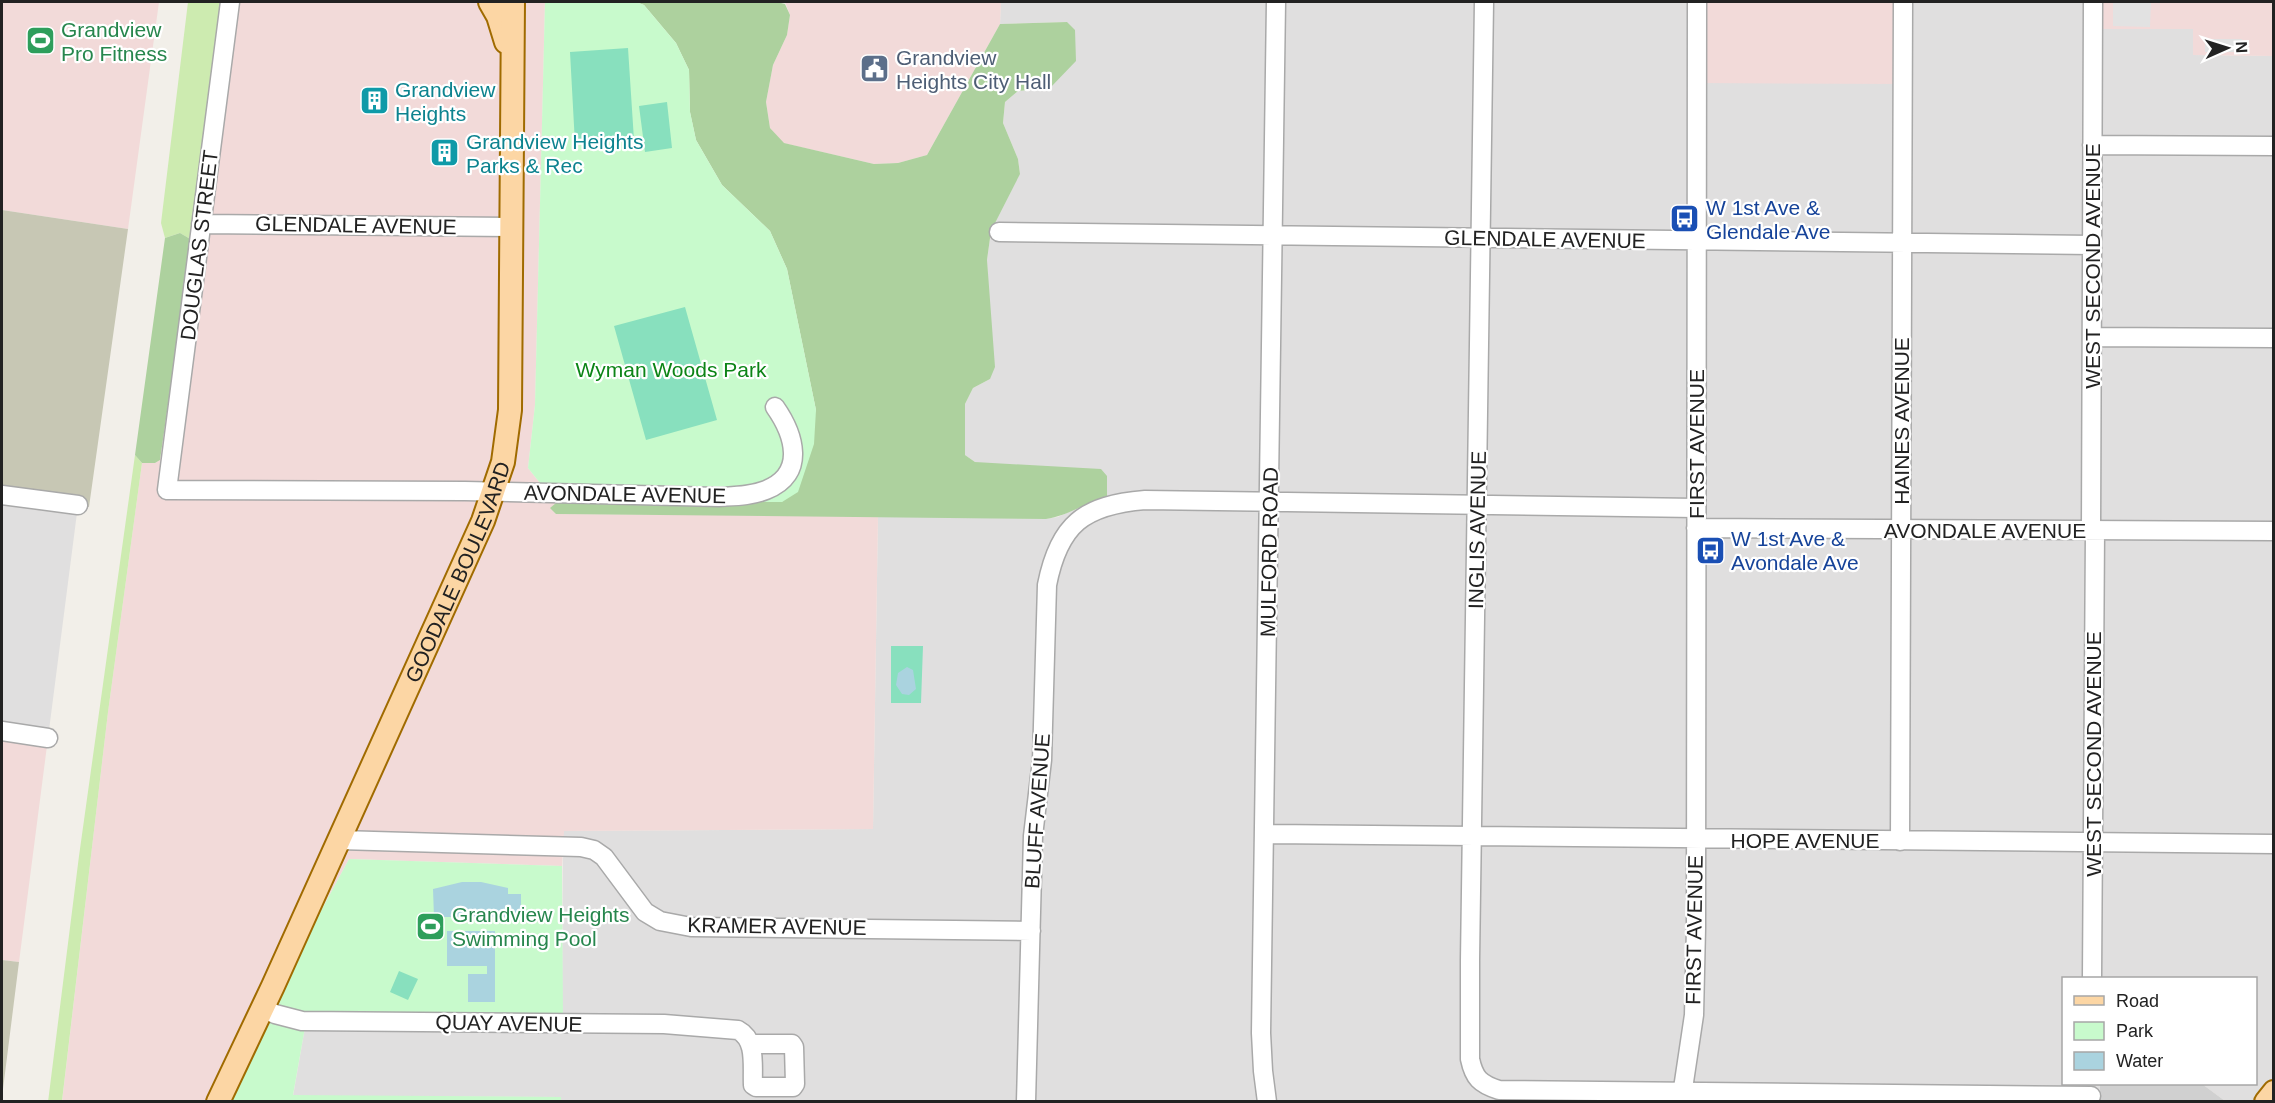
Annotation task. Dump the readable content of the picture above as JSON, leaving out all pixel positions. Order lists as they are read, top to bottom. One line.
{"streets":{"main road":["GOODALE BOULEVARD"],"street":["GLENDALE AVENUE","DOUGLAS STREET","WEST SECOND AVENUE","HAINES AVENUE","FIRST AVENUE","AVONDALE AVENUE","INGLIS AVENUE","MULFORD ROAD","BLUFF AVENUE","HOPE AVENUE","KRAMER AVENUE","QUAY AVENUE"]},"crossings":[["GLENDALE AVENUE","DOUGLAS STREET"],["GLENDALE AVENUE","WEST SECOND AVENUE"],["GLENDALE AVENUE","HAINES AVENUE"],["GLENDALE AVENUE","FIRST AVENUE"],["GLENDALE AVENUE","INGLIS AVENUE"],["GLENDALE AVENUE","MULFORD ROAD"],["GLENDALE AVENUE","GOODALE BOULEVARD"],["DOUGLAS STREET","AVONDALE AVENUE"],["WEST SECOND AVENUE","AVONDALE AVENUE"],["WEST SECOND AVENUE","HOPE AVENUE"],["HAINES AVENUE","AVONDALE AVENUE"],["HAINES AVENUE","HOPE AVENUE"],["FIRST AVENUE","AVONDALE AVENUE"],["FIRST AVENUE","INGLIS AVENUE"],["FIRST AVENUE","HOPE AVENUE"],["AVONDALE AVENUE","GOODALE BOULEVARD"],["INGLIS AVENUE","HOPE AVENUE"],["MULFORD ROAD","BLUFF AVENUE"],["MULFORD ROAD","HOPE AVENUE"],["GOODALE BOULEVARD","KRAMER AVENUE"],["GOODALE BOULEVARD","QUAY AVENUE"],["BLUFF AVENUE","KRAMER AVENUE"]],"parks":["Wyman Woods Park"],"places":{"sports":["Grandview Pro Fitness","Grandview Heights Swimming Pool"],"public building":["Grandview Heights City Hall"],"building":["Grandview Heights","Grandview Heights Parks & Rec"],"bus stop":["W 1st Ave & Glendale Ave","W 1st Ave & Avondale Ave"]},"legend":["Road","Park","Water"],"north":"right"}
